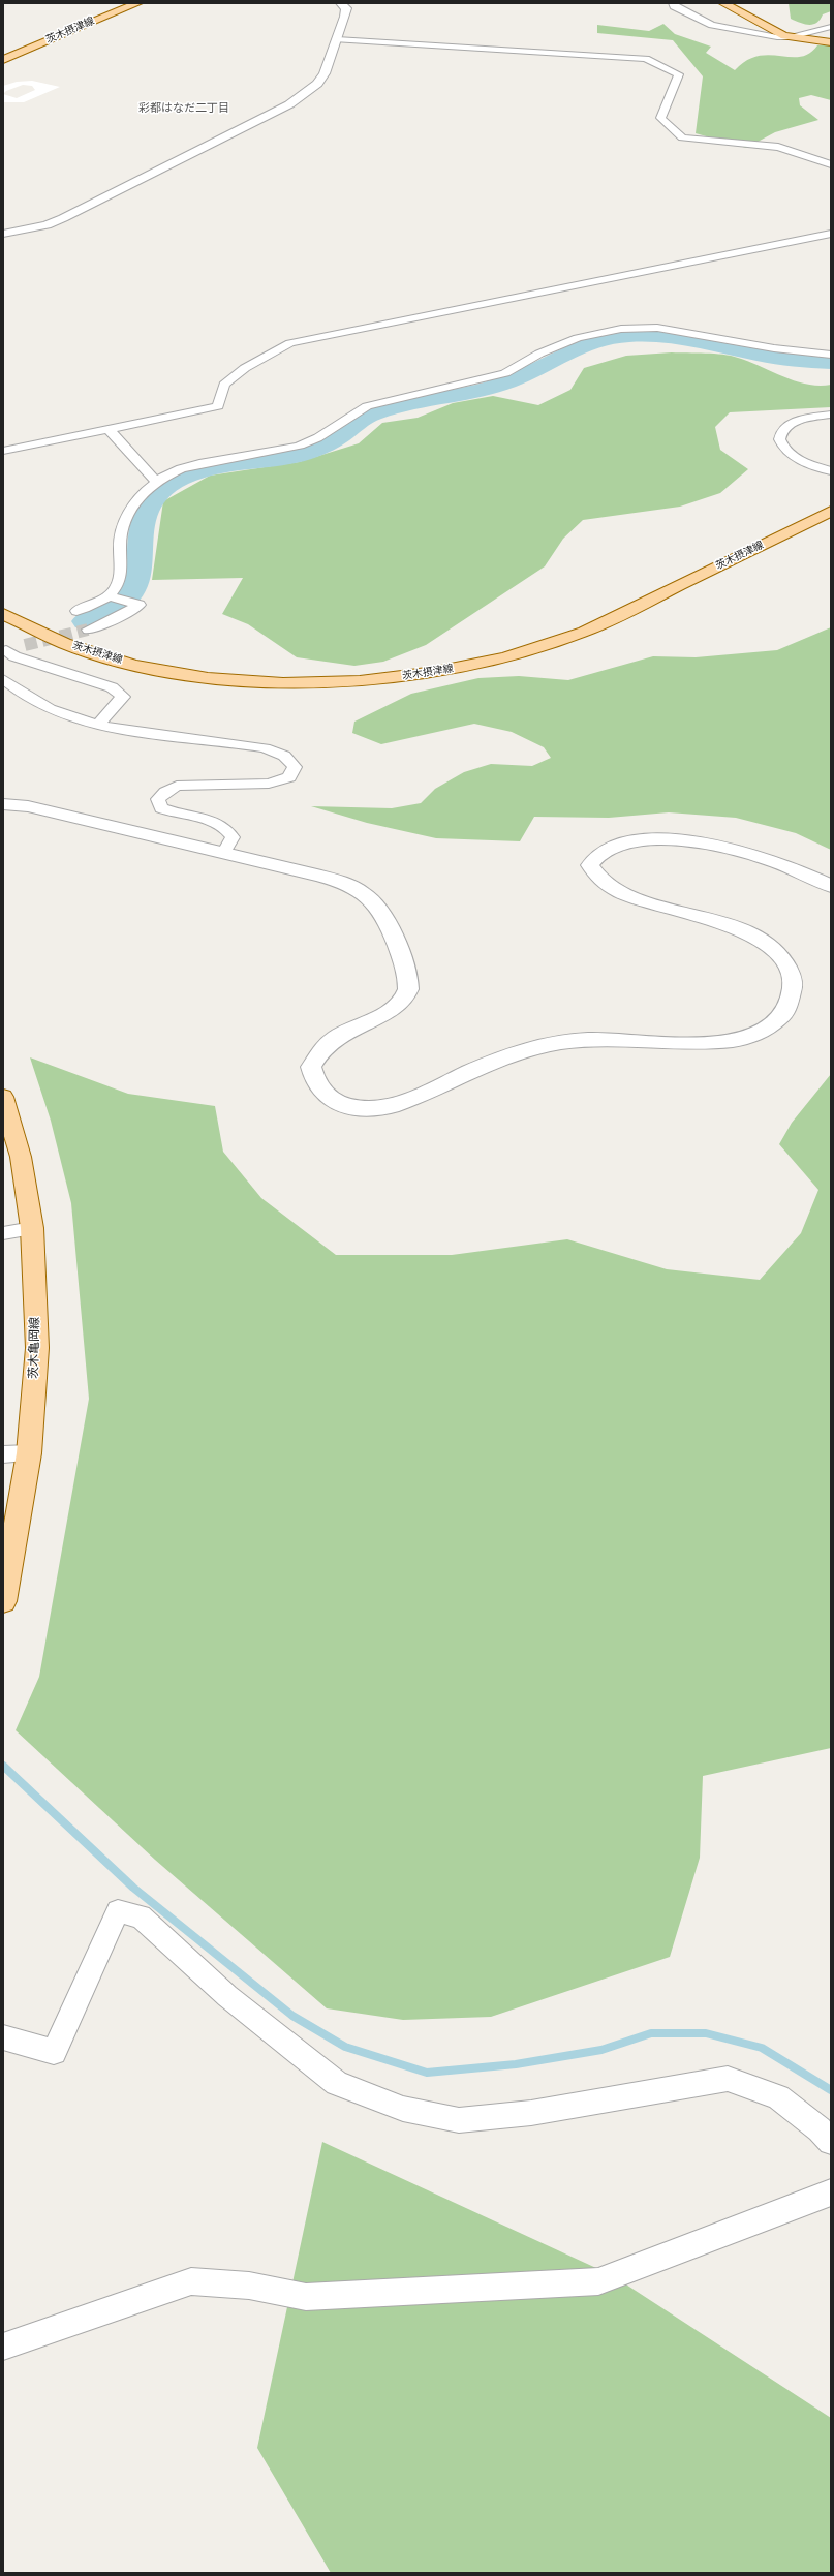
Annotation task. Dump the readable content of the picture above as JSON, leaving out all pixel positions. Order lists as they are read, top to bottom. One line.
{"streets":{"main road":["茨木摂津線","茨木亀岡線"]},"districts":["彩都はなだ二丁目"]}
